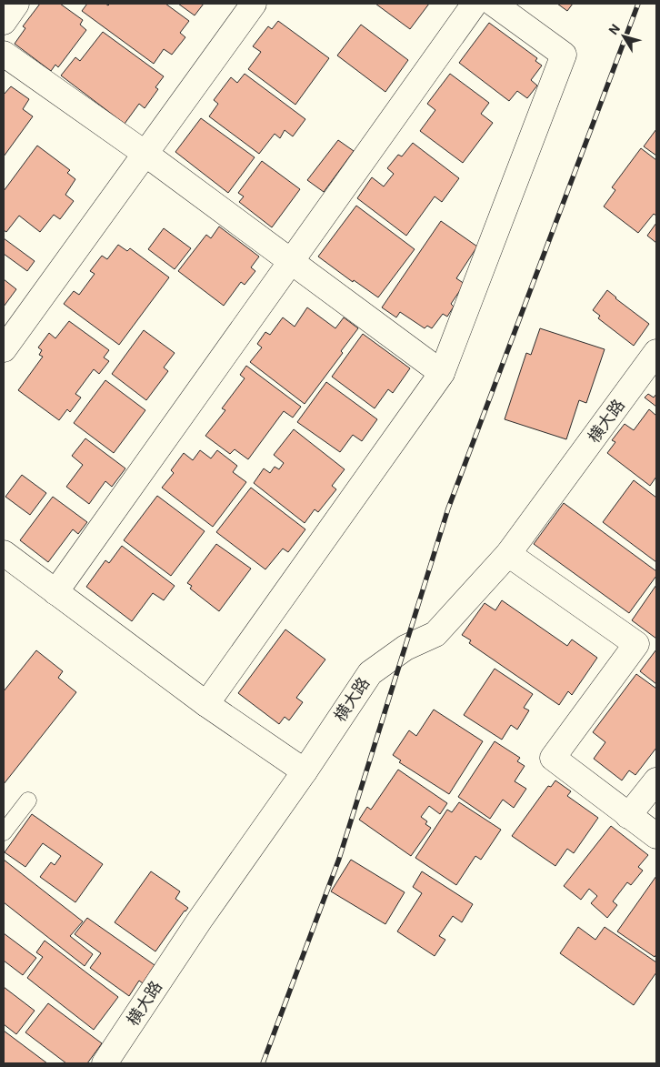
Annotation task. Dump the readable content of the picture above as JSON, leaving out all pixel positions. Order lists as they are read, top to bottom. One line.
{"streets":{"street":["横大路"]},"north":"top left"}
